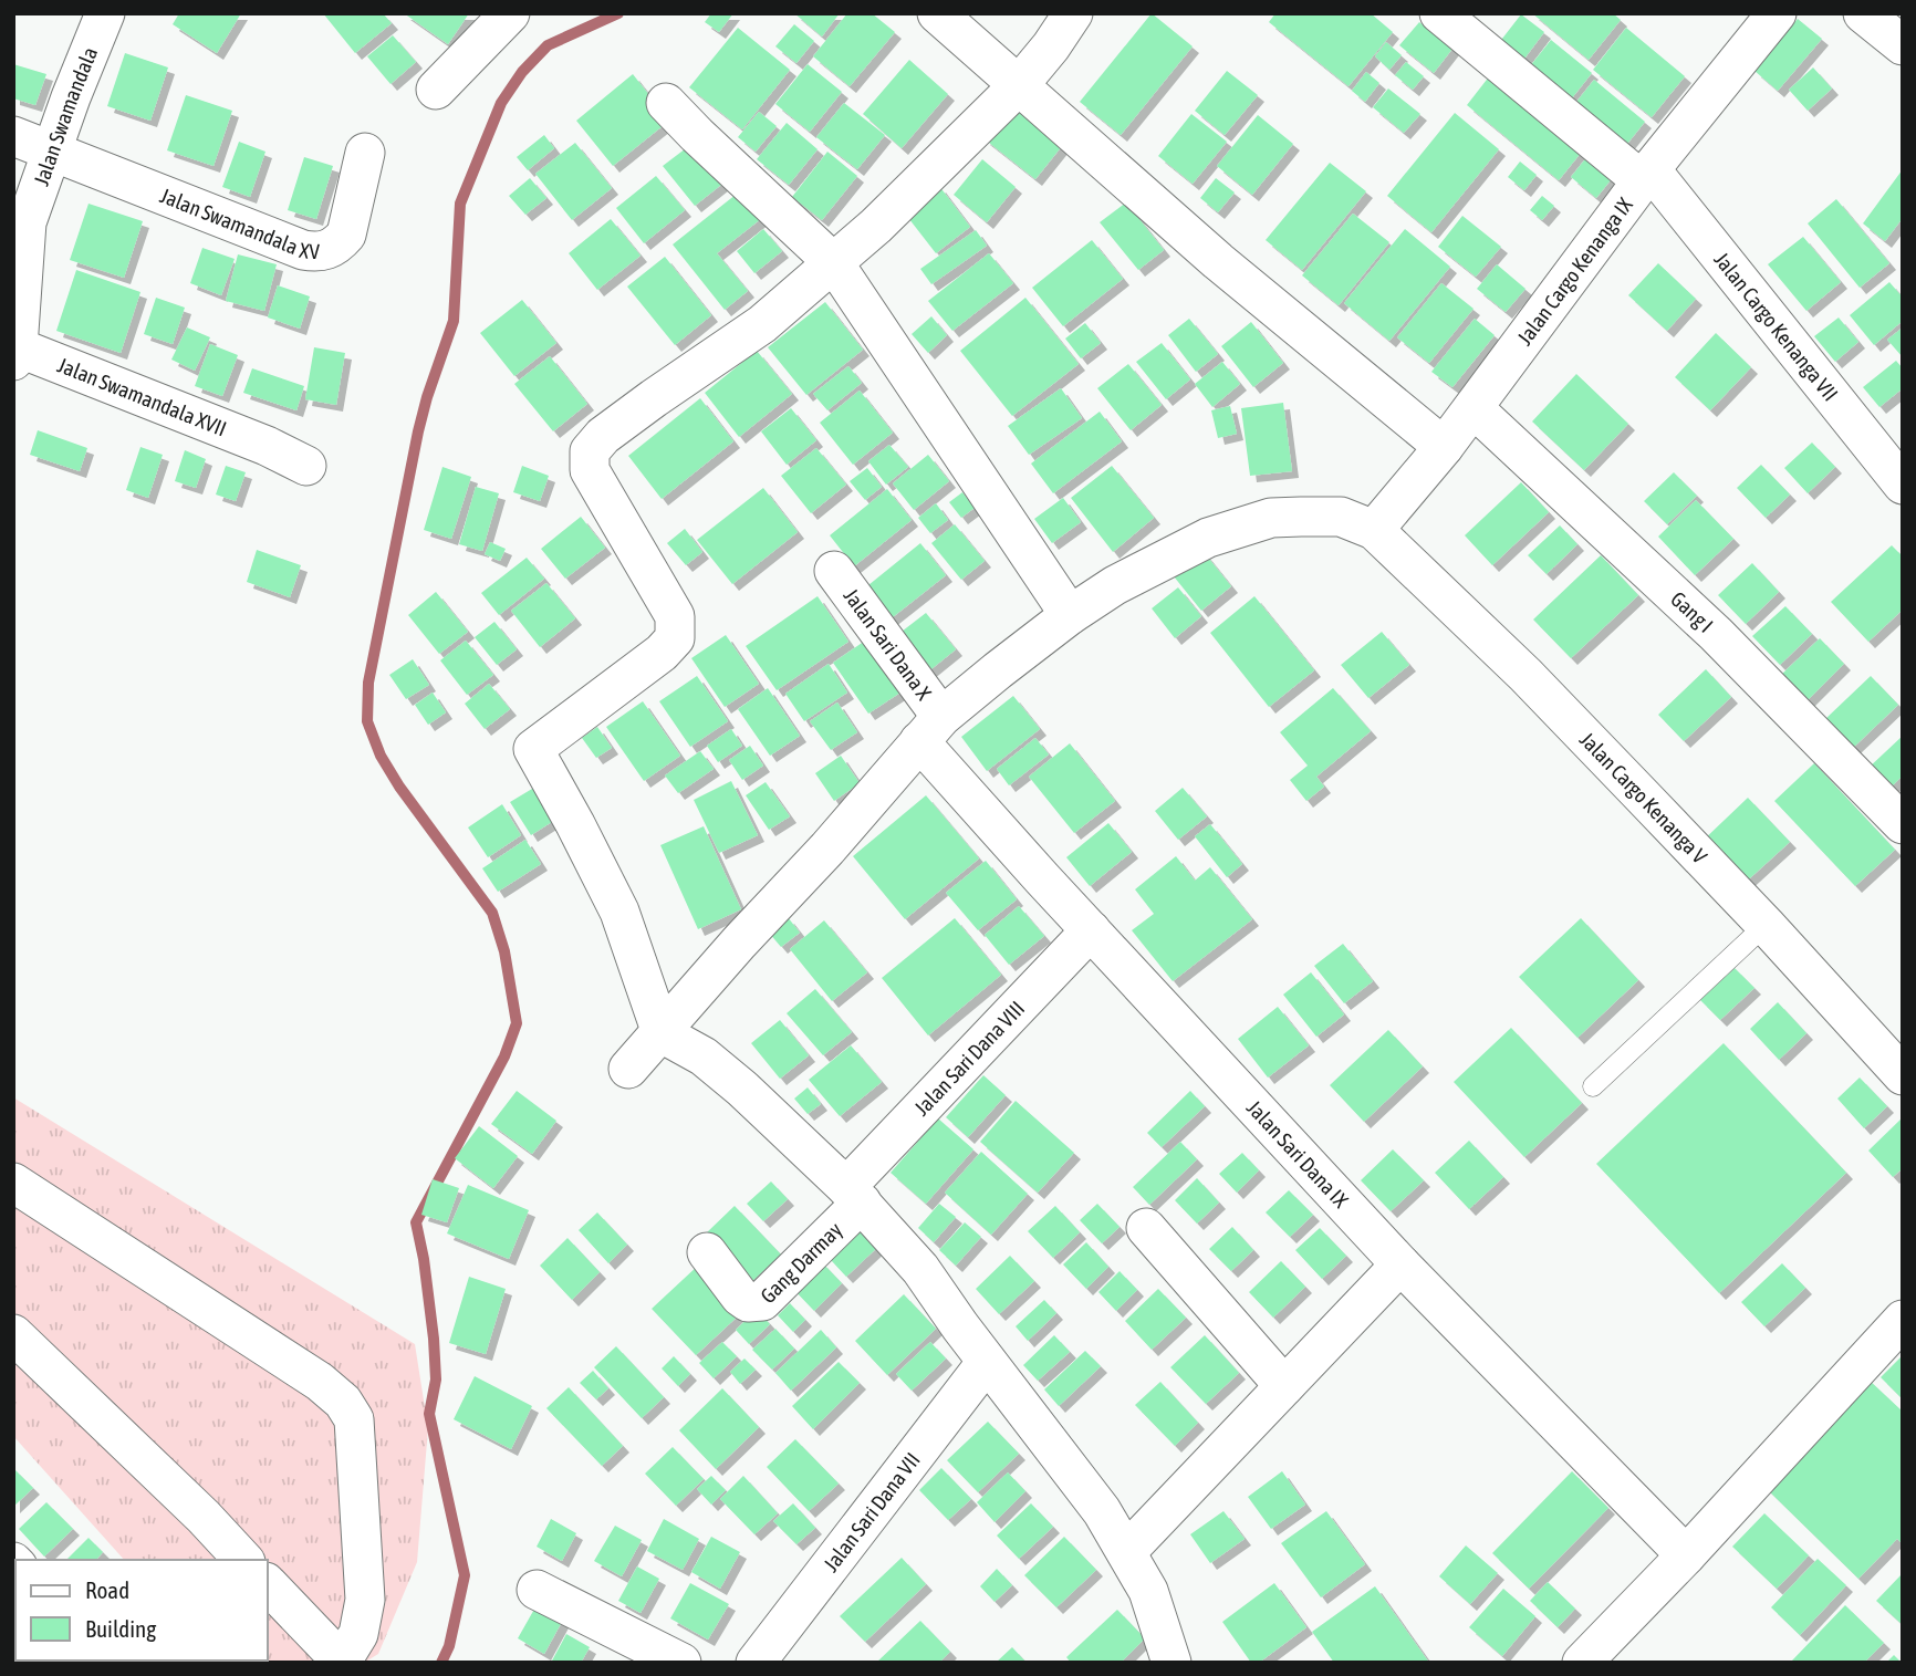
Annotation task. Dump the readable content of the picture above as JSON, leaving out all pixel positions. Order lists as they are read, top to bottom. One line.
{"streets":{"street":["Jalan Swamandala","Jalan Swamandala XV","Jalan Cargo Kenanga IX","Jalan Cargo Kenanga VII","Jalan Swamandala XVII","Gang I","Jalan Sari Dana X","Jalan Cargo Kenanga V","Jalan Sari Dana VIII","Jalan Sari Dana IX","Gang Darmay","Jalan Sari Dana VII"]},"crossings":[["Jalan Swamandala","Jalan Swamandala XV"],["Jalan Swamandala","Jalan Swamandala XVII"],["Jalan Cargo Kenanga IX","Jalan Cargo Kenanga VII"],["Jalan Cargo Kenanga IX","Gang I"],["Jalan Cargo Kenanga IX","Jalan Cargo Kenanga V"],["Jalan Sari Dana X","Jalan Sari Dana IX"],["Jalan Sari Dana VIII","Jalan Sari Dana IX"],["Jalan Sari Dana VIII","Gang Darmay"]],"legend":["Road","Building"]}
